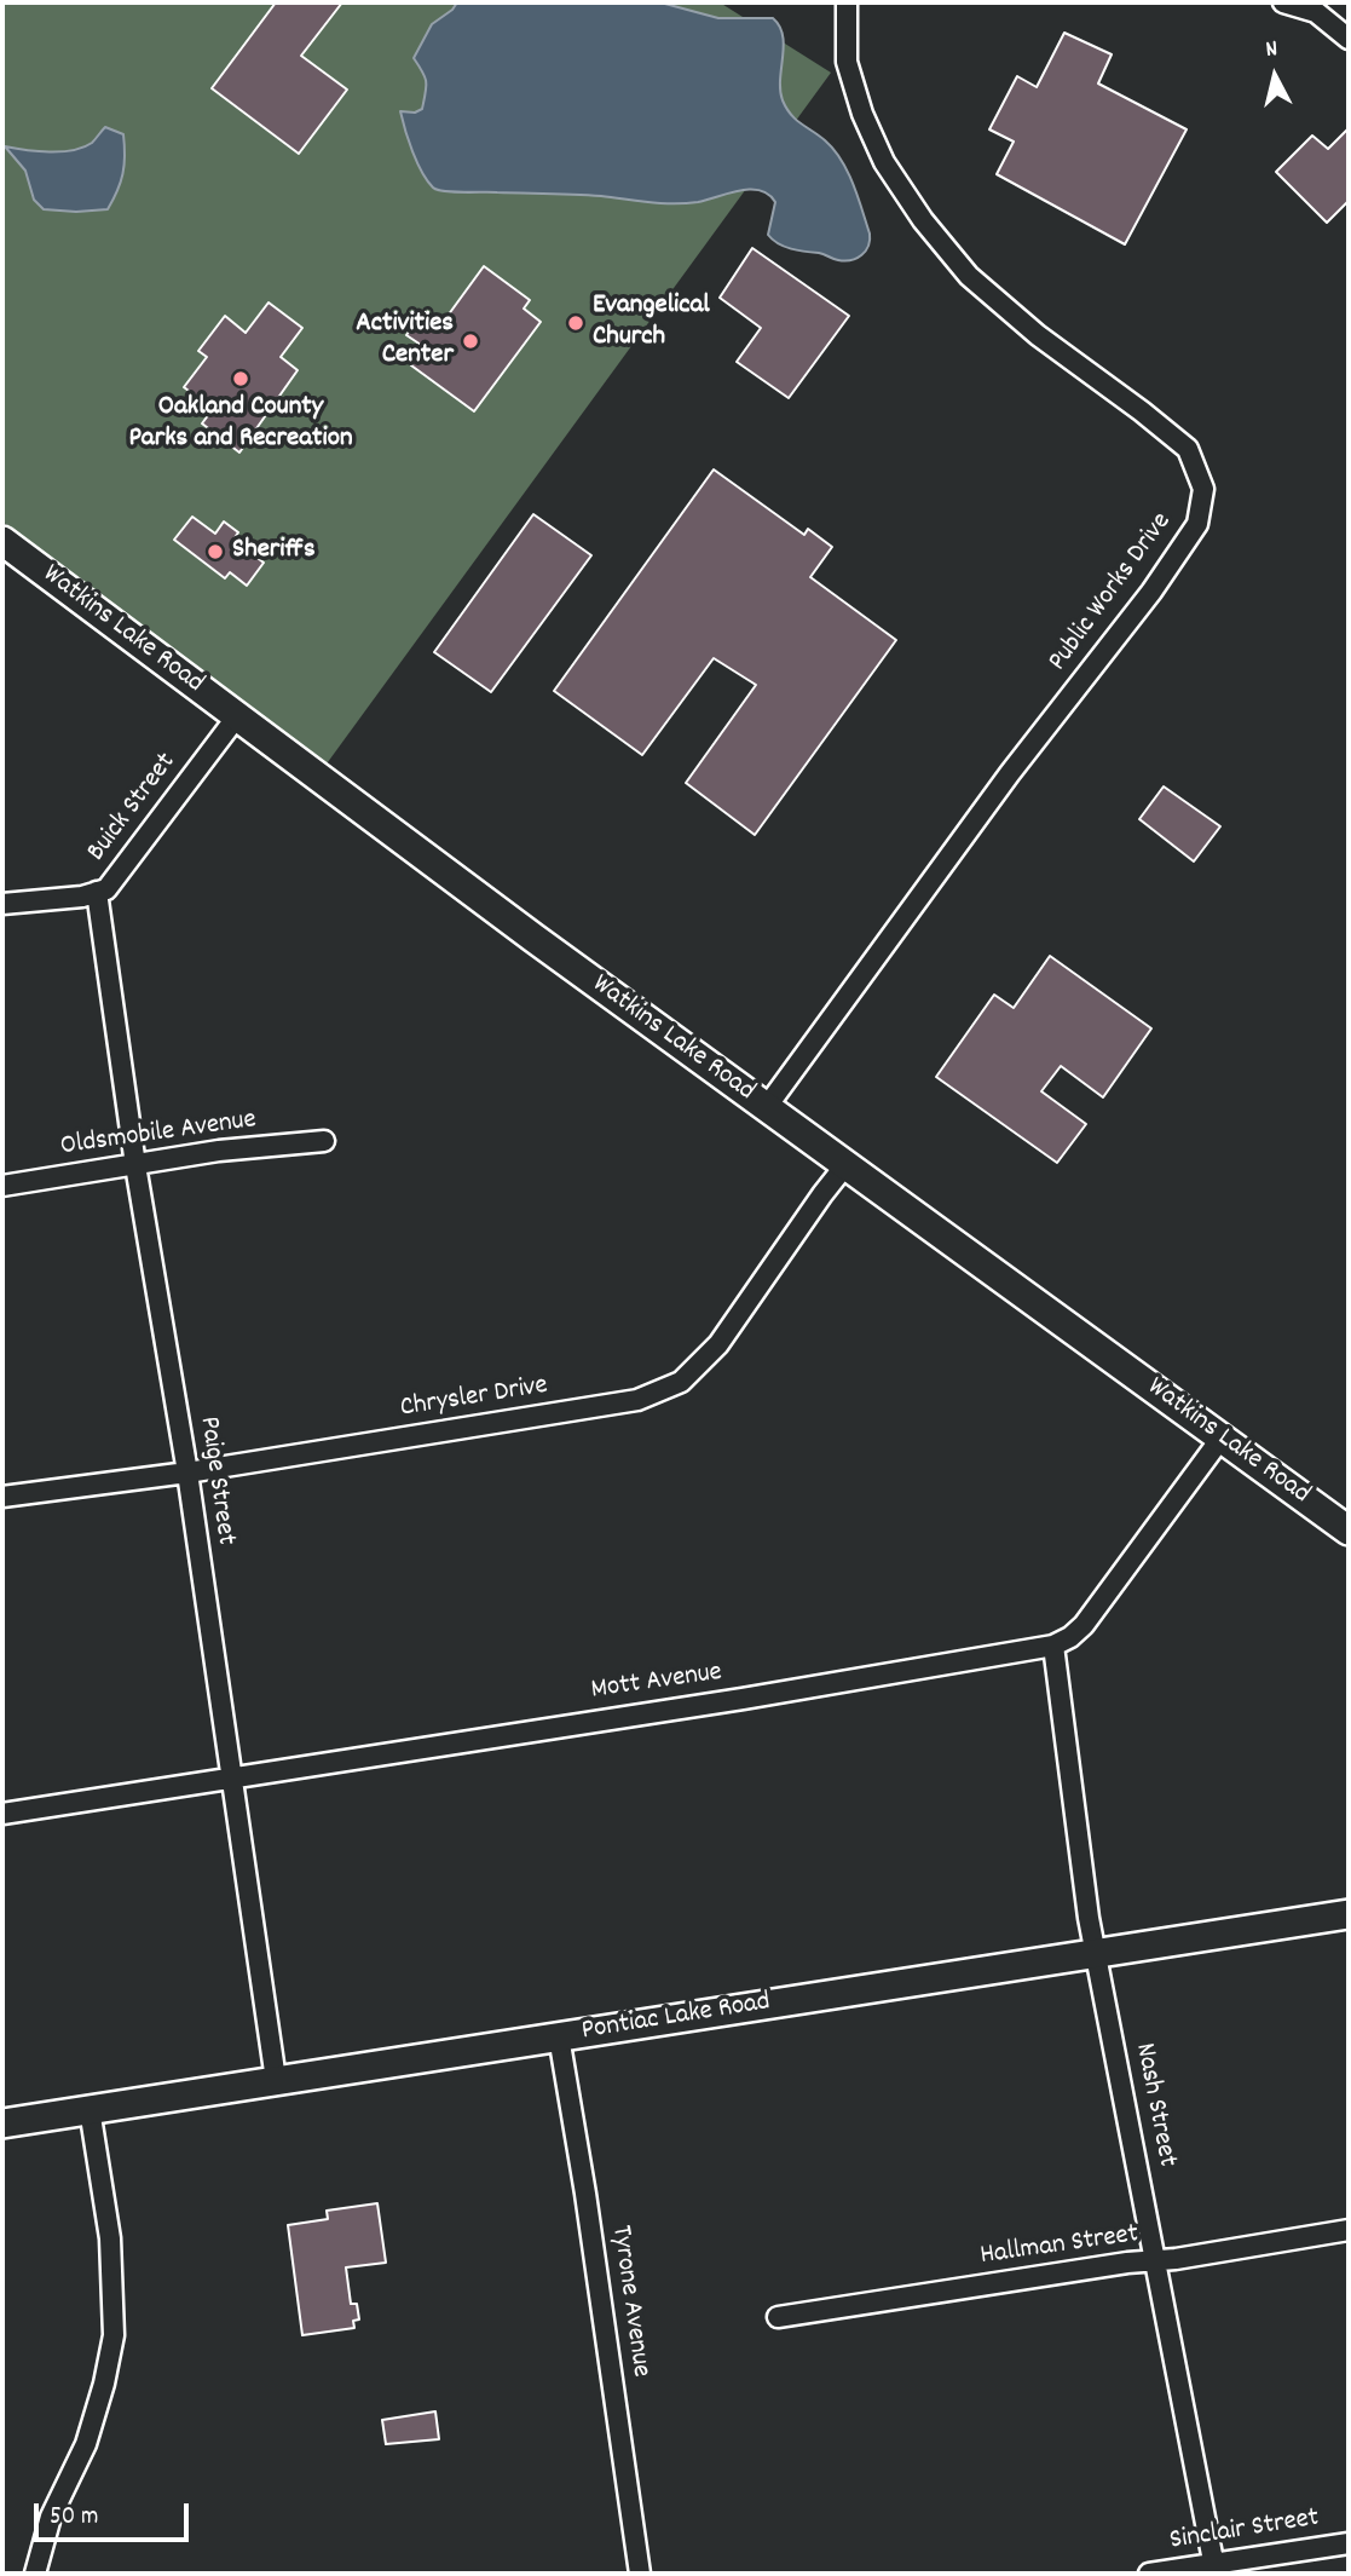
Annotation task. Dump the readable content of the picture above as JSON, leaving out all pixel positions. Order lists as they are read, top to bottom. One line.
{"streets":{"street":["Public Works Drive","Watkins Lake Road","Buick Street","Oldsmobile Avenue","Chrysler Drive","Paige Street","Mott Avenue","Pontiac Lake Road","Nash Street","Hallman Street","Tyrone Avenue","Sinclair Street"]},"crossings":[["Public Works Drive","Watkins Lake Road"],["Watkins Lake Road","Buick Street"],["Watkins Lake Road","Chrysler Drive"],["Watkins Lake Road","Mott Avenue"],["Buick Street","Paige Street"],["Oldsmobile Avenue","Paige Street"],["Chrysler Drive","Paige Street"],["Paige Street","Mott Avenue"],["Paige Street","Pontiac Lake Road"],["Mott Avenue","Nash Street"],["Pontiac Lake Road","Nash Street"],["Pontiac Lake Road","Tyrone Avenue"],["Nash Street","Hallman Street"],["Nash Street","Sinclair Street"]],"places":["Evangelical Church","Activities Center","Oakland County Parks and Recreation","Sheriffs"],"scale_bar":"50 m","north":"top"}
